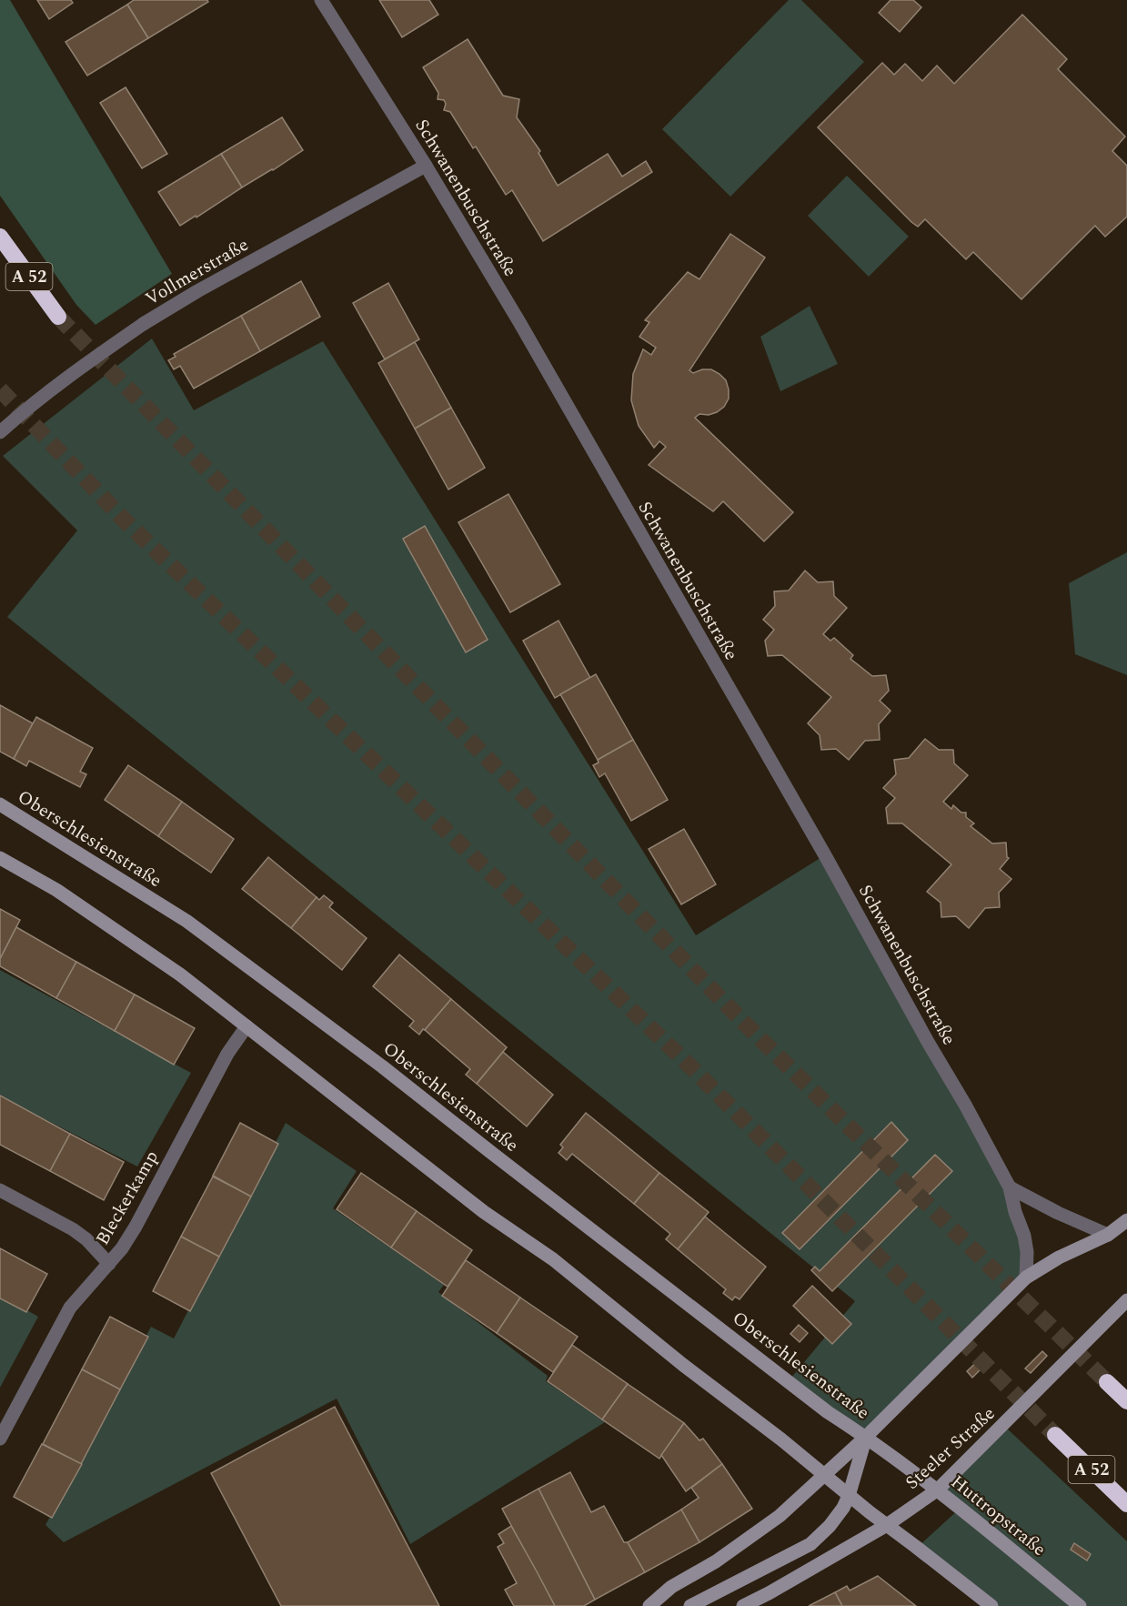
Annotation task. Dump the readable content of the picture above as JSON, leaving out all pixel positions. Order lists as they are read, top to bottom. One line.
{"streets":{"highway":["A 52"],"main road":["Oberschlesienstraße","Steeler Straße","Huttropstraße"],"street":["Schwanenbuschstraße","Vollmerstraße","Bleckerkamp"]},"crossings":[["Schwanenbuschstraße","Vollmerstraße"],["Oberschlesienstraße","Huttropstraße"],["Steeler Straße","Huttropstraße"]]}
